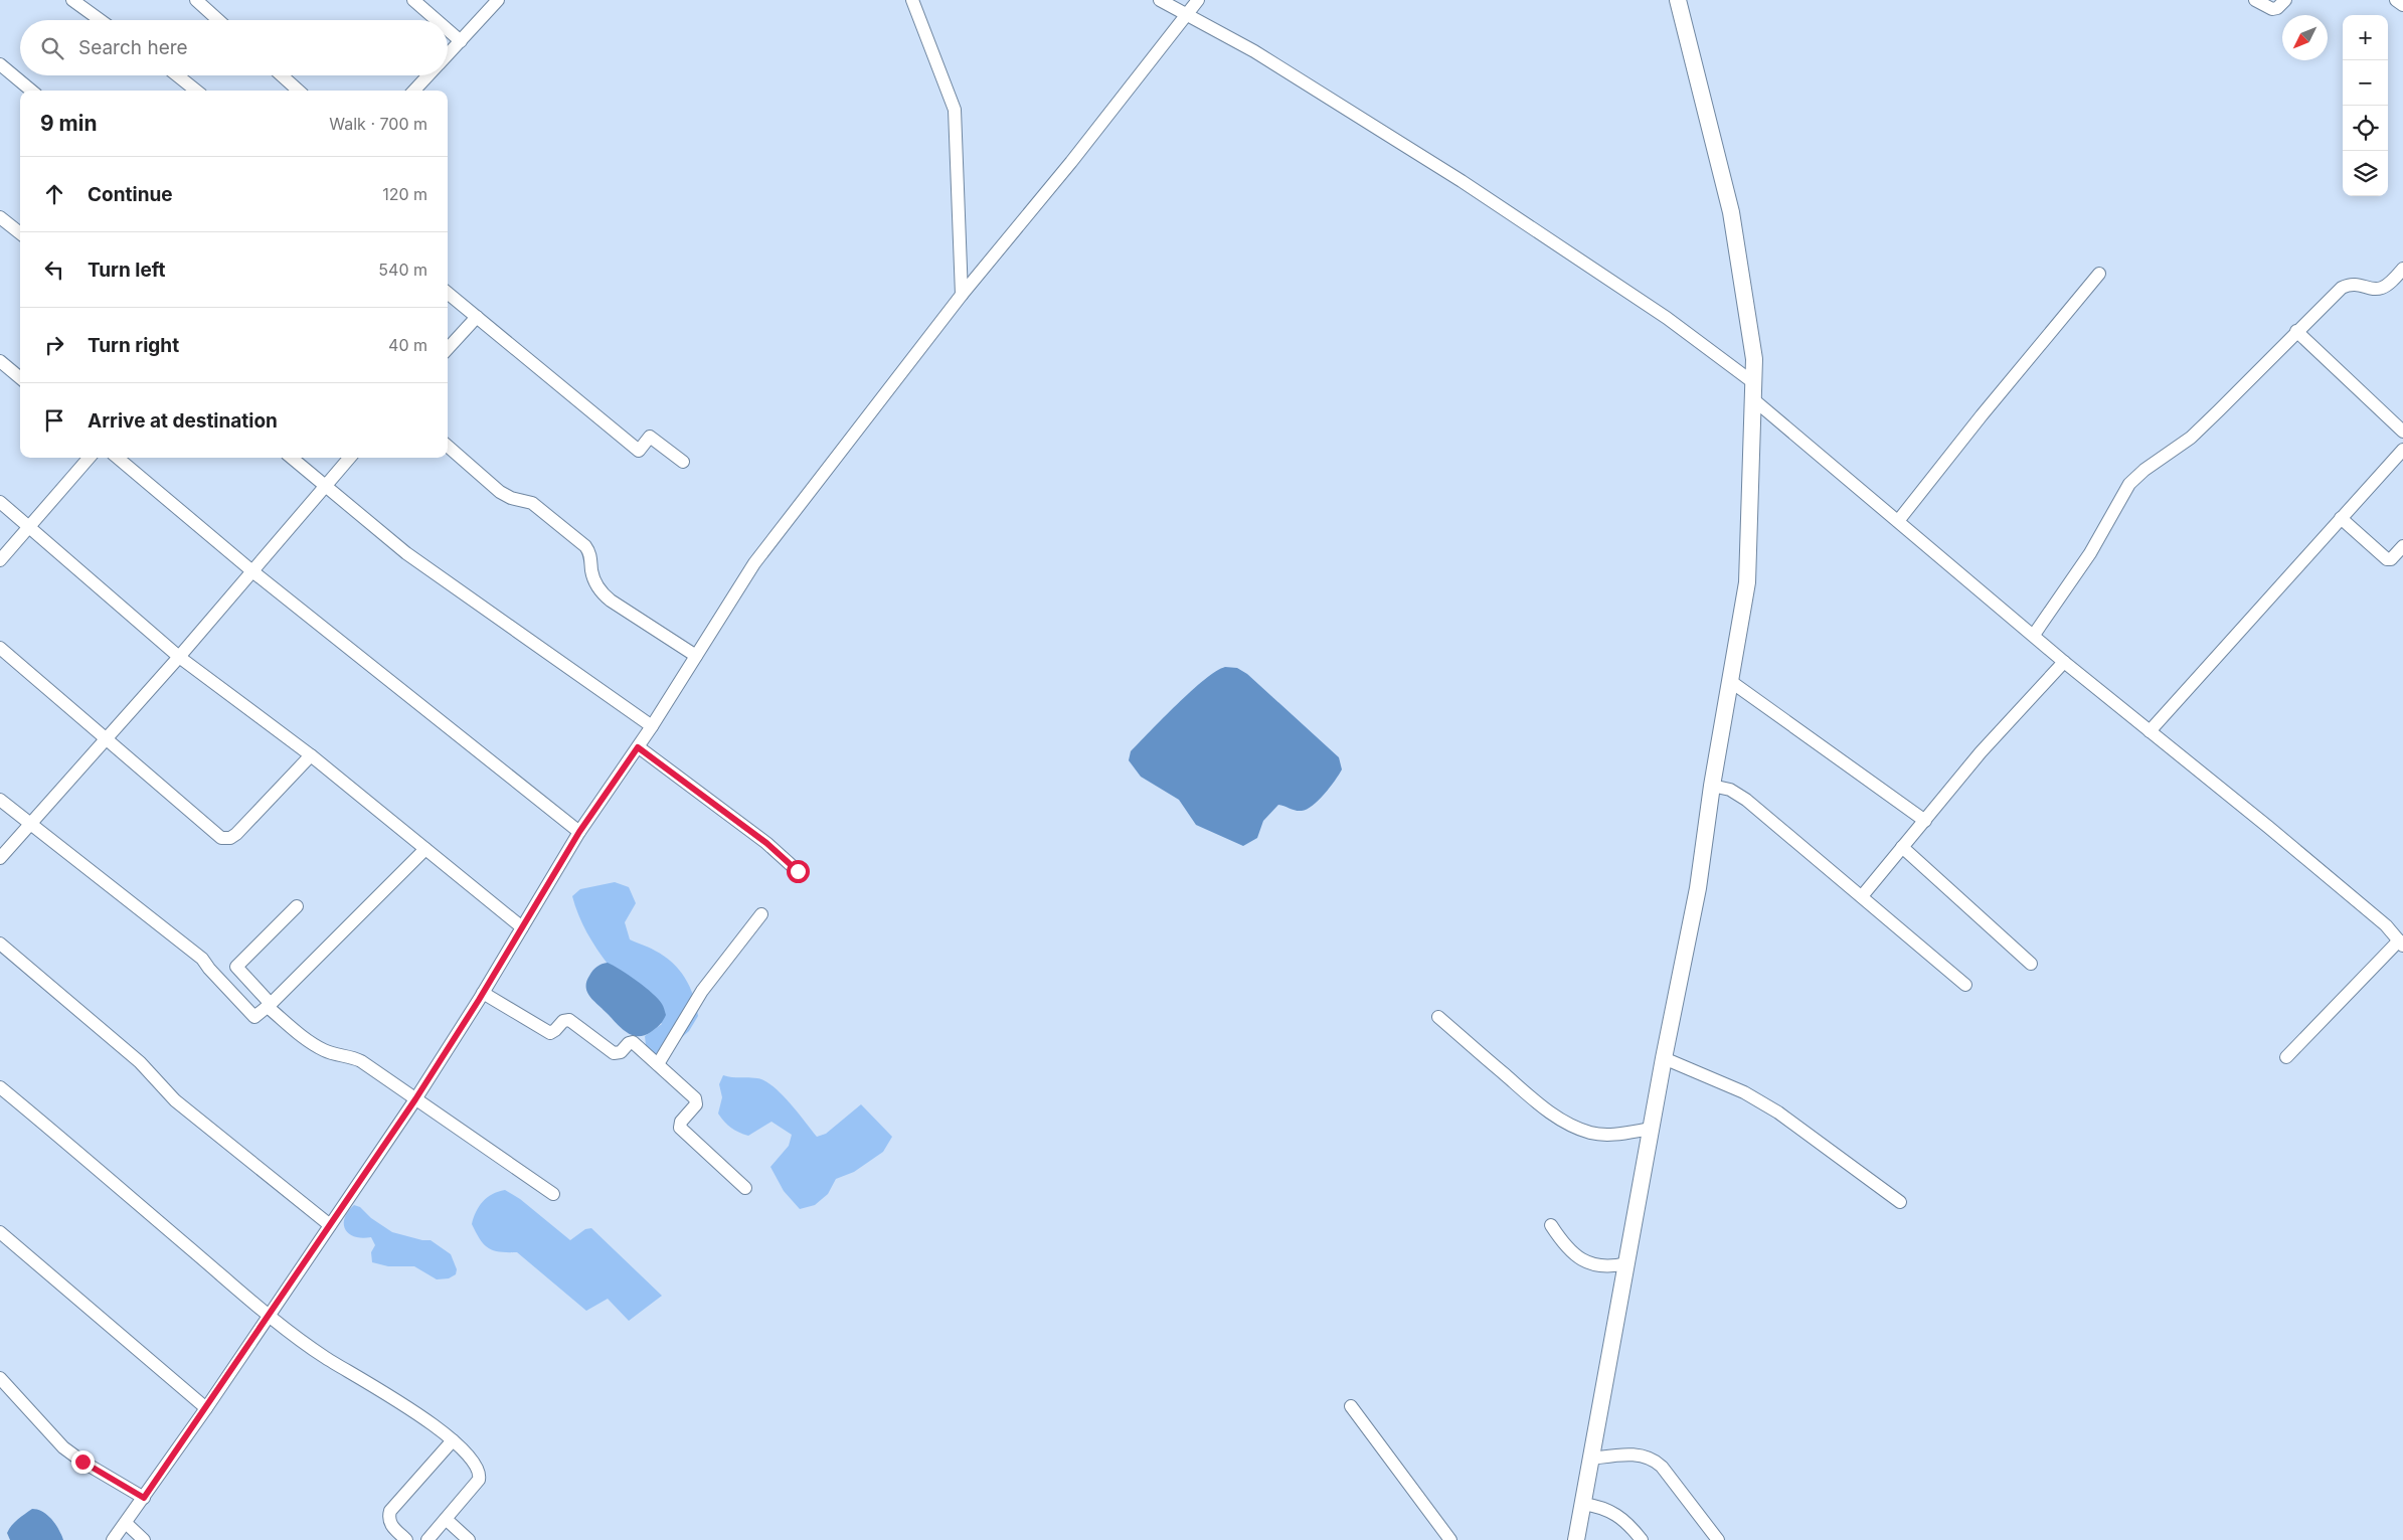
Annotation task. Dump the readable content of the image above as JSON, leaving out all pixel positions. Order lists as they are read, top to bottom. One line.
{"north":"bottom left","page":{"map_buttons":["+","−"],"search":"Search here","heading":["9 min","Walk · 700 m"],"list":[["Continue","120 m"],["Turn left","540 m"],["Turn right","40 m"],"Arrive at destination"]}}
